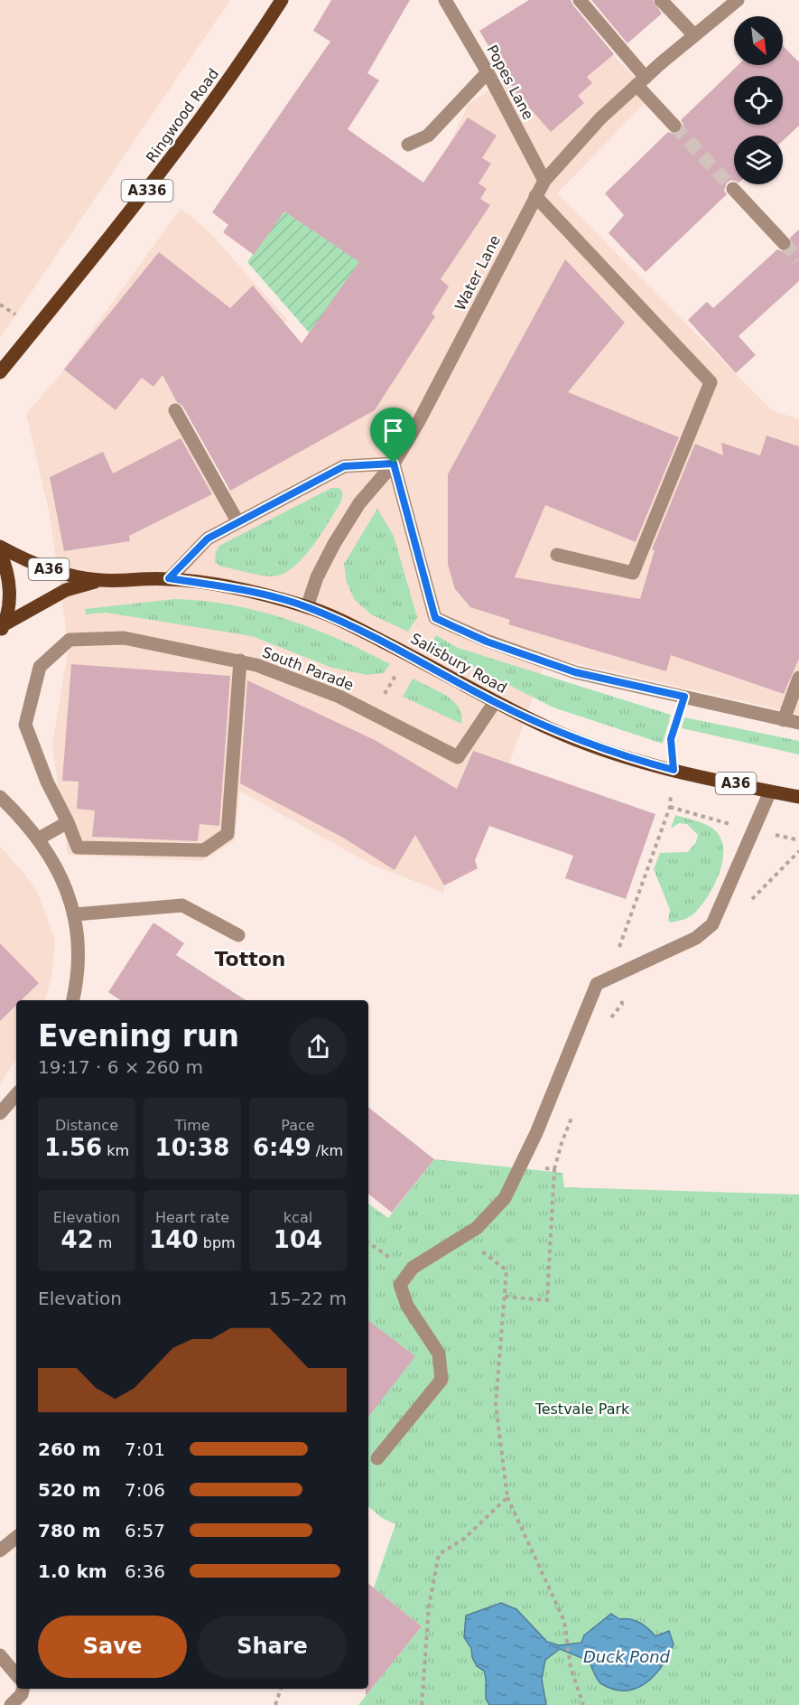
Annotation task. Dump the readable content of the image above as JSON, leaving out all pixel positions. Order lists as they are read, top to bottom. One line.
{"streets":{"main road":["Ringwood Road","A336","A36","Salisbury Road"],"street":["Popes Lane","Water Lane","South Parade"]},"crossings":[["Popes Lane","Water Lane"],["Water Lane","Salisbury Road"],["Salisbury Road","South Parade"]],"districts":["Totton"],"water":["Duck Pond"],"parks":["Testvale Park"],"north":"bottom right","page":{"heading":["Evening run","19:17 · 6 × 260 m"],"stats":[["Distance","1.56 km"],["Time","10:38"],["Pace","6:49 /km"],["Elevation","42 m"],["Heart rate","140 bpm"],["kcal","104"]],"chart":["Elevation","15–22 m"],"list":[{"name":"260 m","note":"7:01"},{"name":"520 m","note":"7:06"},{"name":"780 m","note":"6:57"},{"name":"1.0 km","note":"6:36"}],"buttons":["Save","Share"]}}
